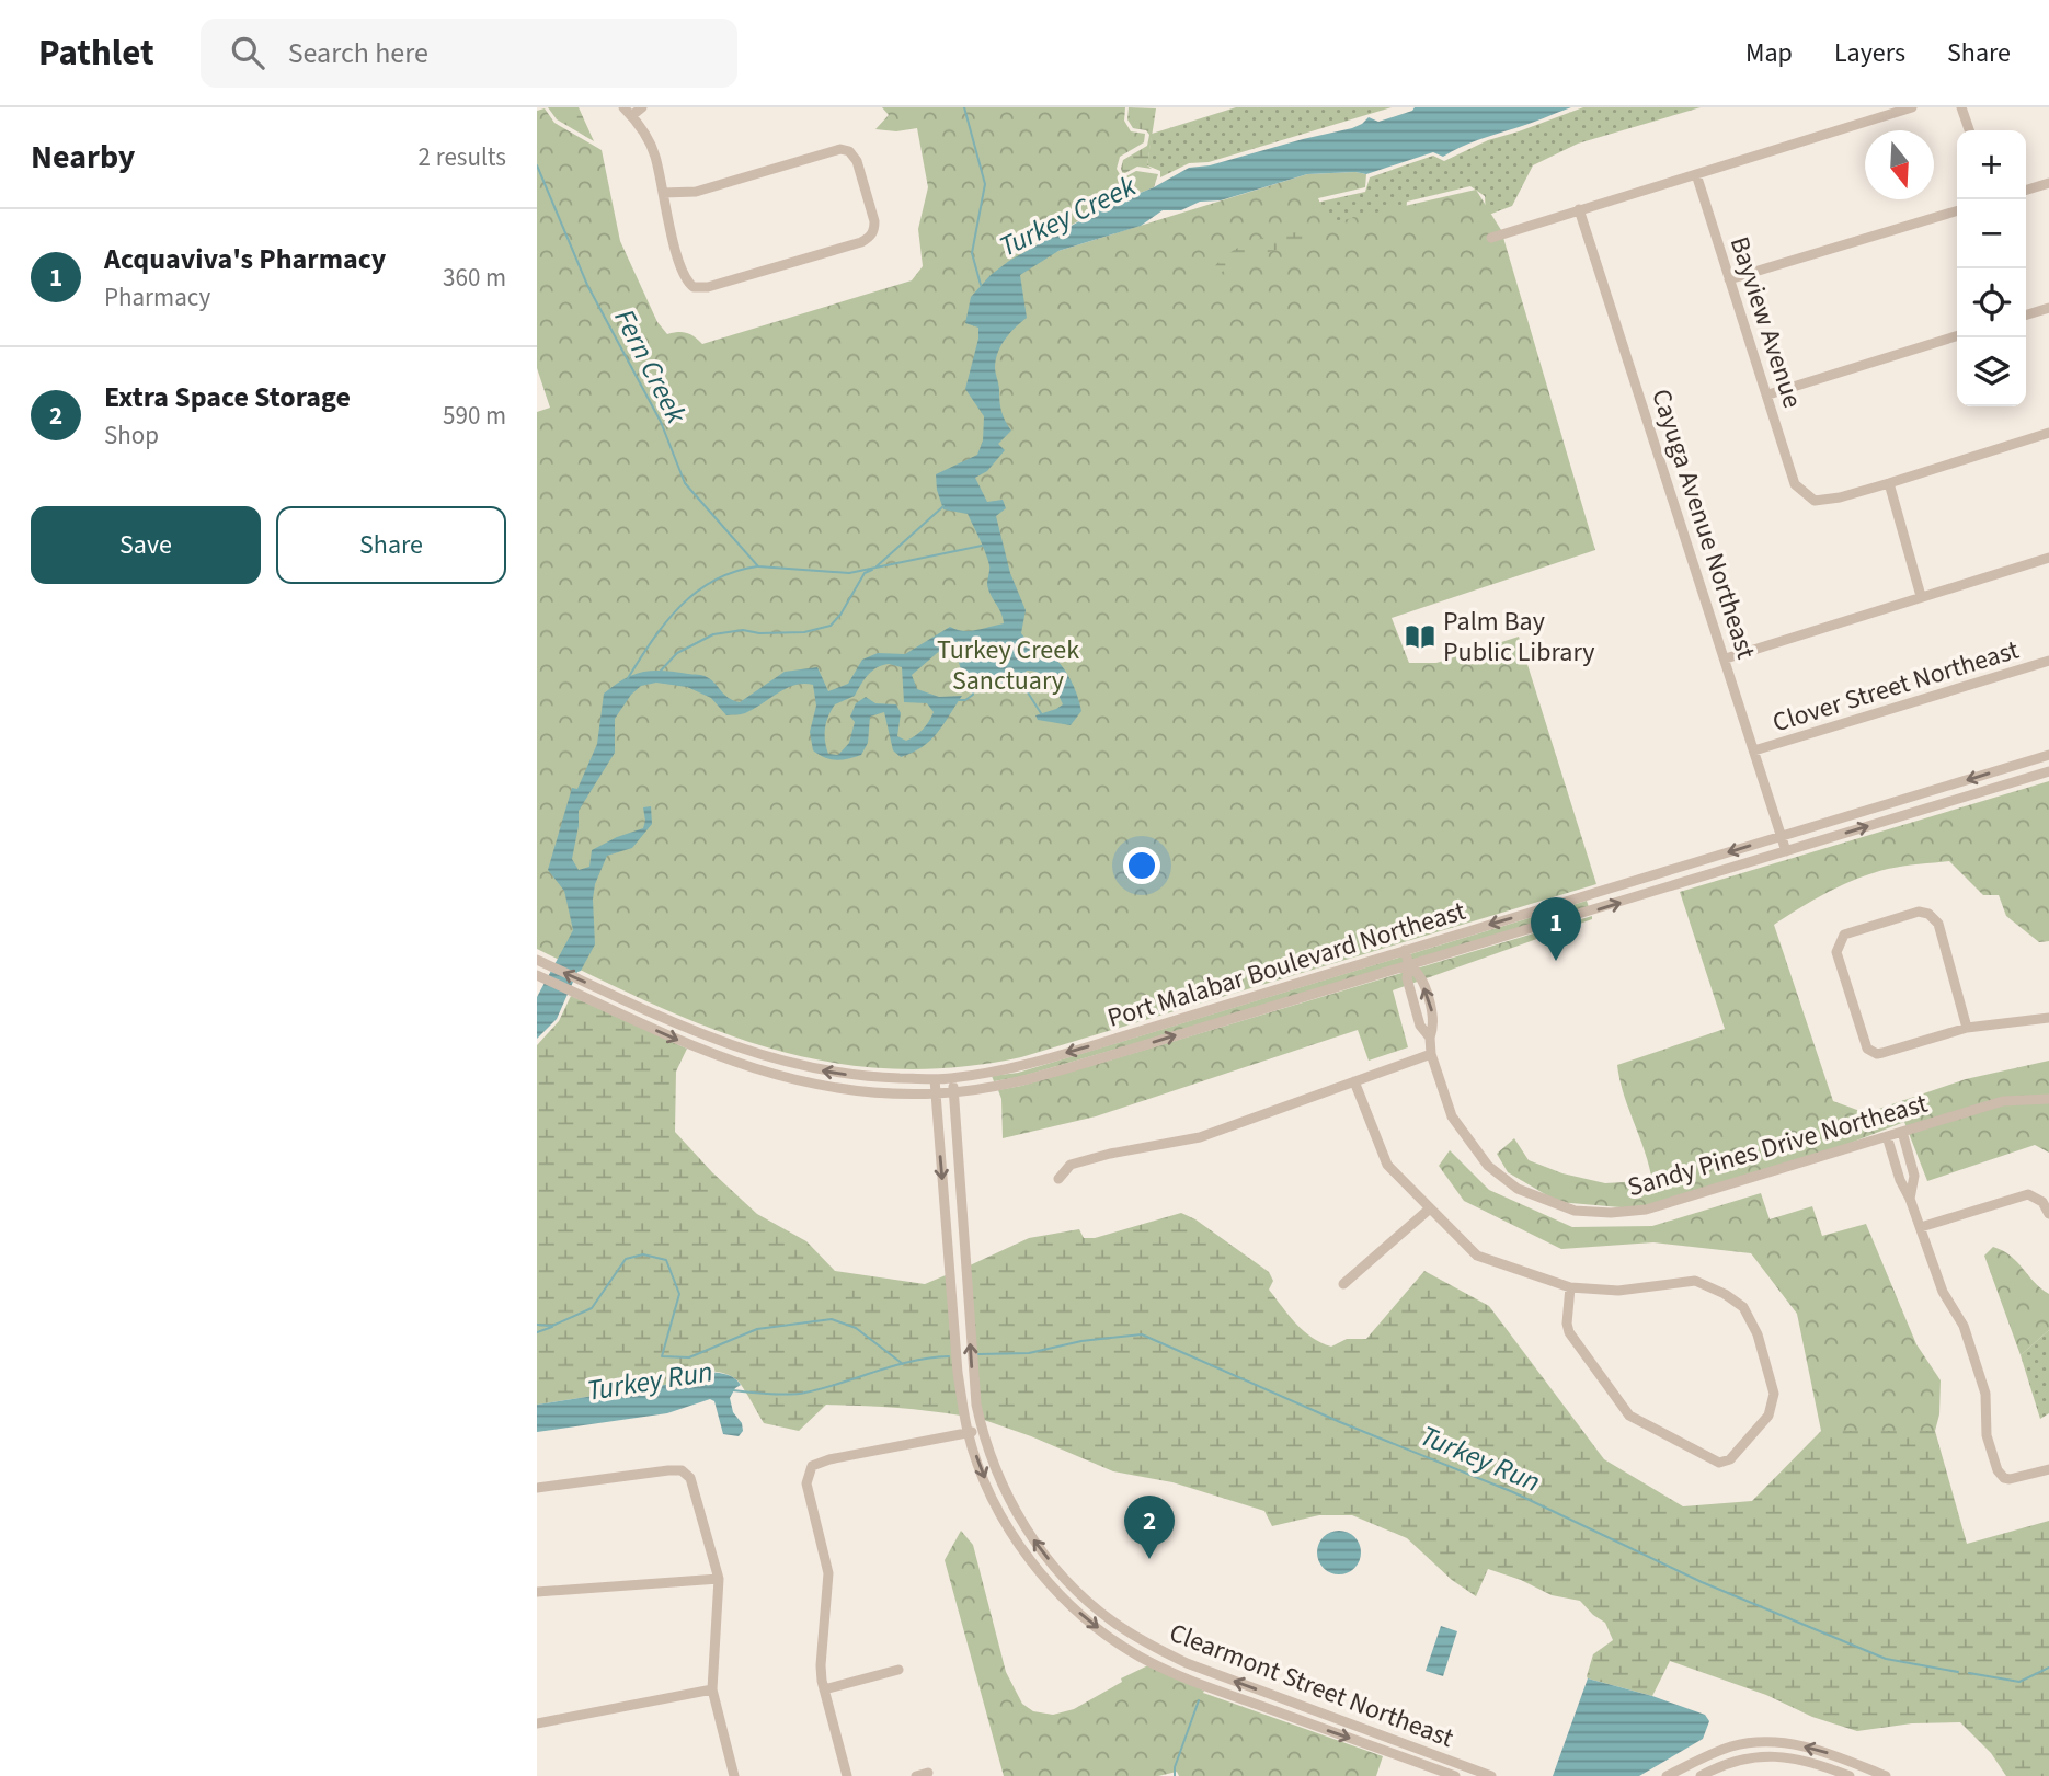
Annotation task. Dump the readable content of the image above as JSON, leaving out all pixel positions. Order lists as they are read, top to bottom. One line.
{"streets":{"street":["Bayview Avenue","Cayuga Avenue Northeast","Clover Street Northeast","Port Malabar Boulevard Northeast","Sandy Pines Drive Northeast","Clearmont Street Northeast"]},"crossings":[["Cayuga Avenue Northeast","Clover Street Northeast"],["Cayuga Avenue Northeast","Port Malabar Boulevard Northeast"],["Port Malabar Boulevard Northeast","Sandy Pines Drive Northeast"],["Port Malabar Boulevard Northeast","Clearmont Street Northeast"]],"water":["Turkey Creek","Fern Creek","Turkey Run"],"parks":["Turkey Creek Sanctuary"],"places":{"library":["Palm Bay Public Library"]},"north":"bottom","page":{"header":"Pathlet","search":"Search here","nav":["Map","Layers","Share"],"heading":["Nearby","2 results"],"map_buttons":["+","−"],"list":[{"mark":"1","name":"Acquaviva's Pharmacy","note":"Pharmacy","value":"360 m"},{"mark":"2","name":"Extra Space Storage","note":"Shop","value":"590 m"}],"buttons":["Save","Share"],"pins":["1","2"]}}
